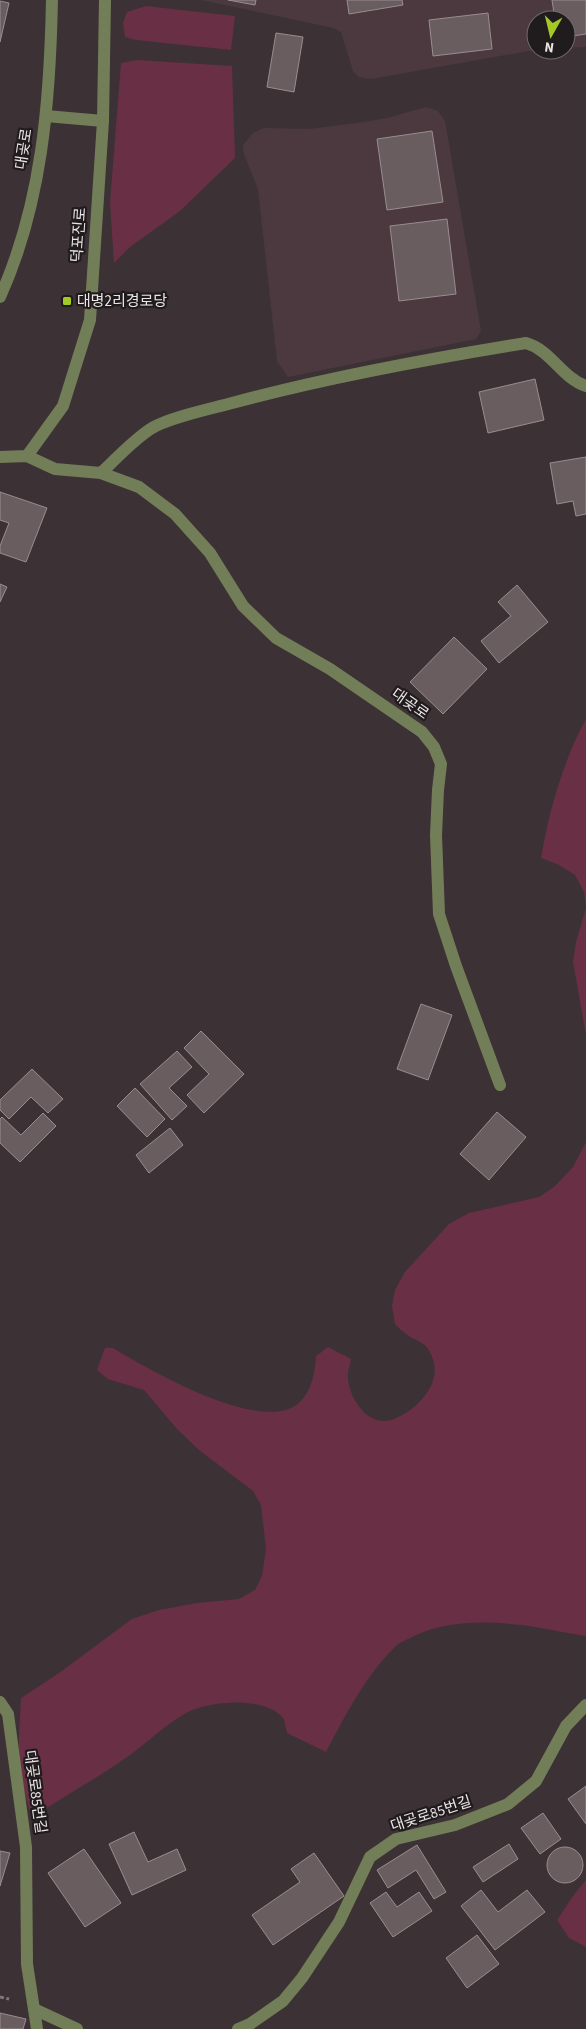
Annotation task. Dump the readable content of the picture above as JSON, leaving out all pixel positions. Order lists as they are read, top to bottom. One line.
{"streets":{"street":["대곶로","덕포진로","대곶로85번길"]},"crossings":[["대곶로","덕포진로"]],"places":{"transit":["대명2리경로당"]},"north":"bottom"}
